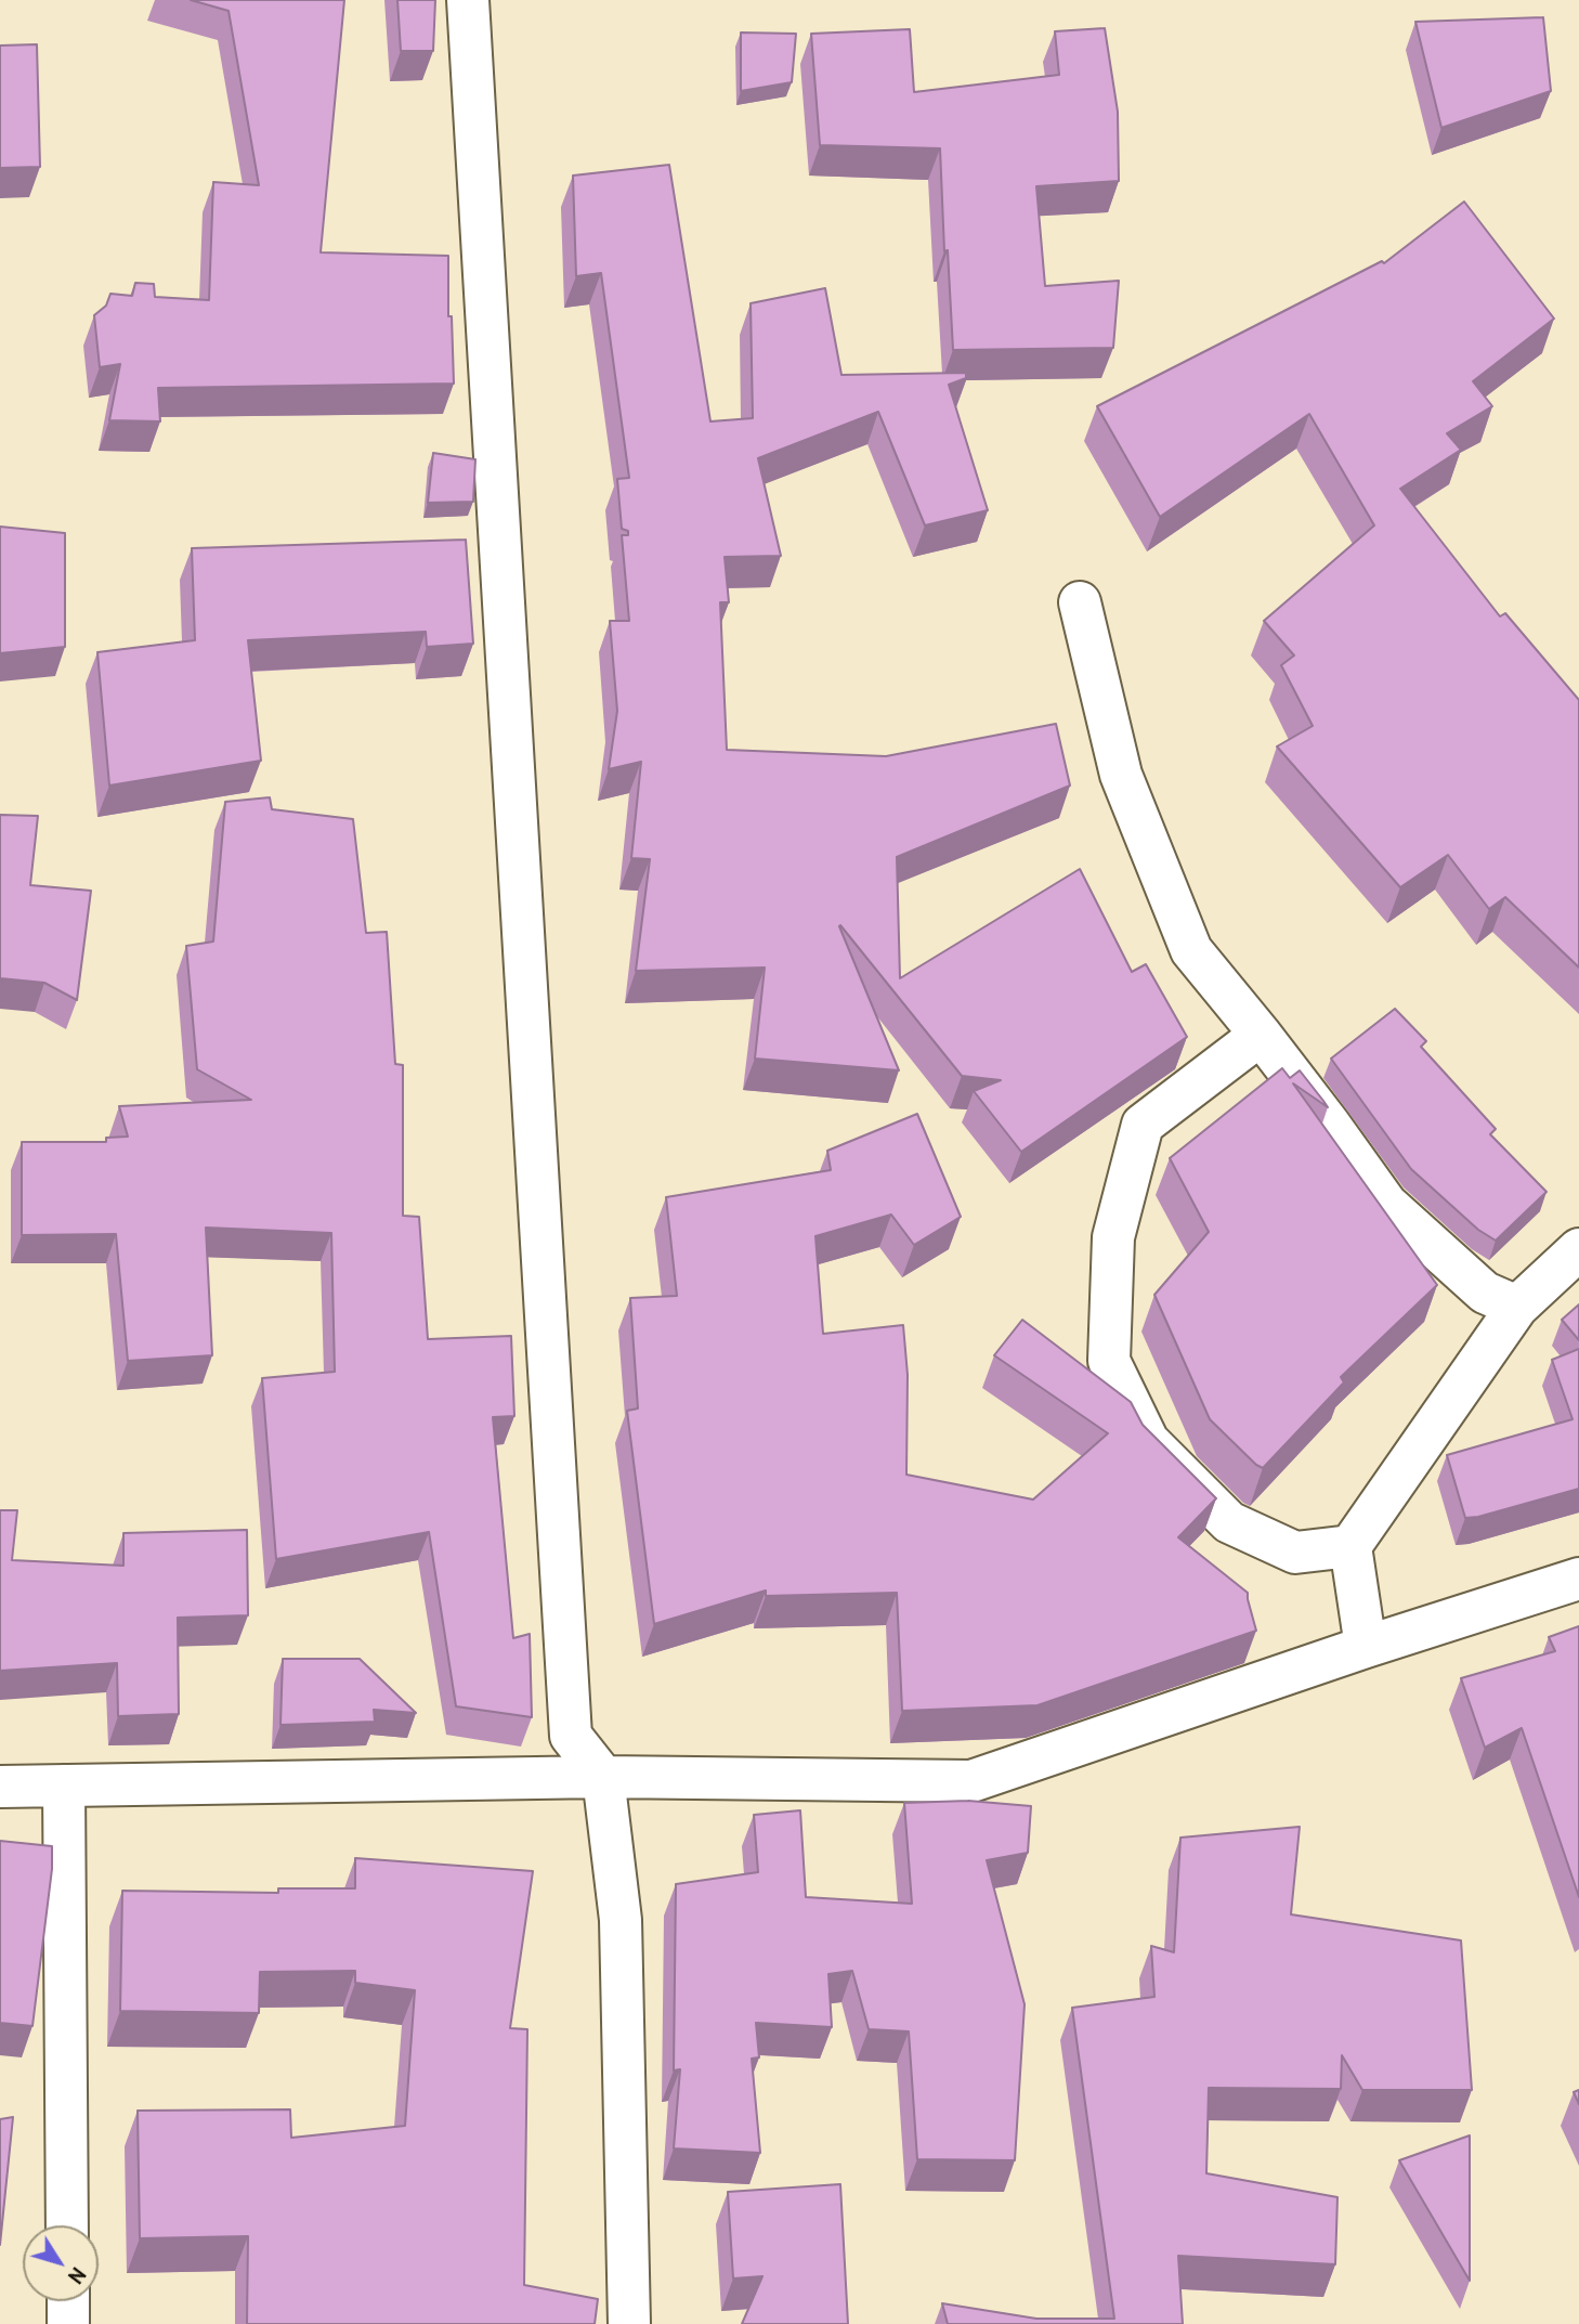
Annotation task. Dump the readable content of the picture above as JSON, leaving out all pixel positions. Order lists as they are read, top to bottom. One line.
{"north":"bottom right"}
